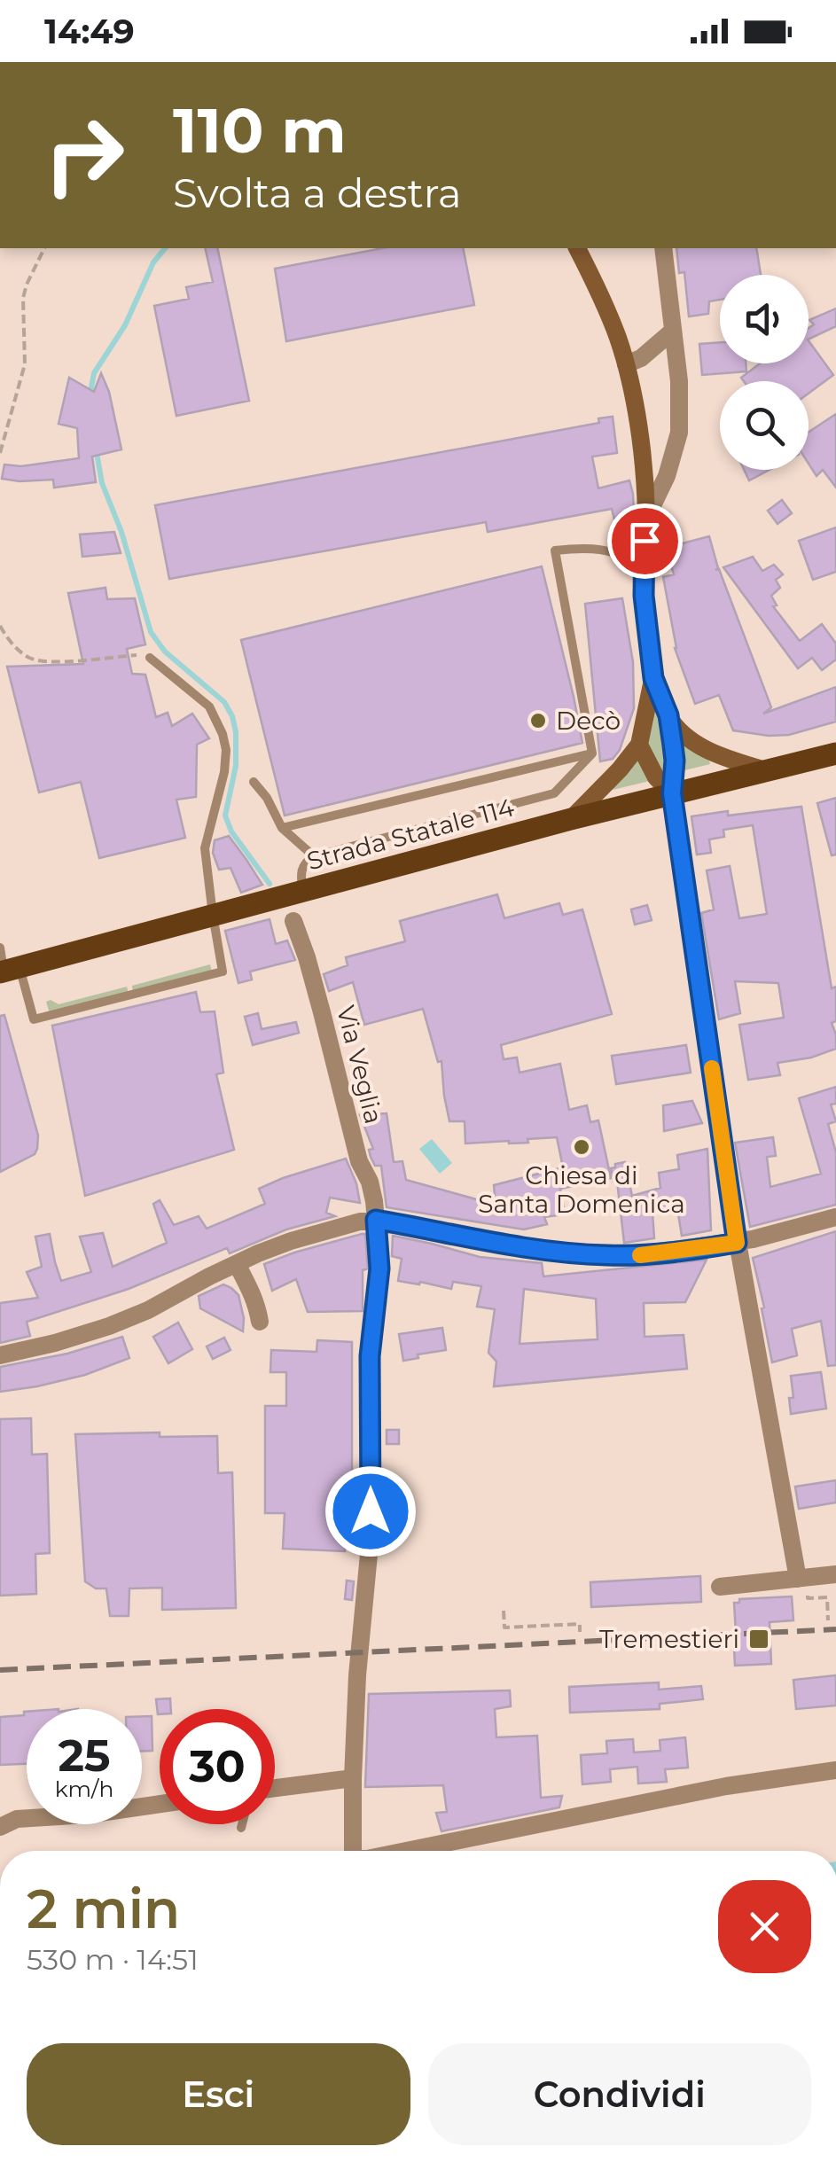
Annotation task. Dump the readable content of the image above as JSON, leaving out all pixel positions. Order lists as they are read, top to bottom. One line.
{"streets":{"main road":["Strada Statale 114"],"street":["Via Veglia"]},"places":{"other":["Decò","Chiesa di Santa Domenica"],"transit":["Tremestieri"]},"page":{"status":"14:49","turn":["110 m","Svolta a destra"],"speed":"25 km/h","limit":"30","heading":["2 min","530 m · 14:51"],"buttons":["Esci","Condividi"]}}
